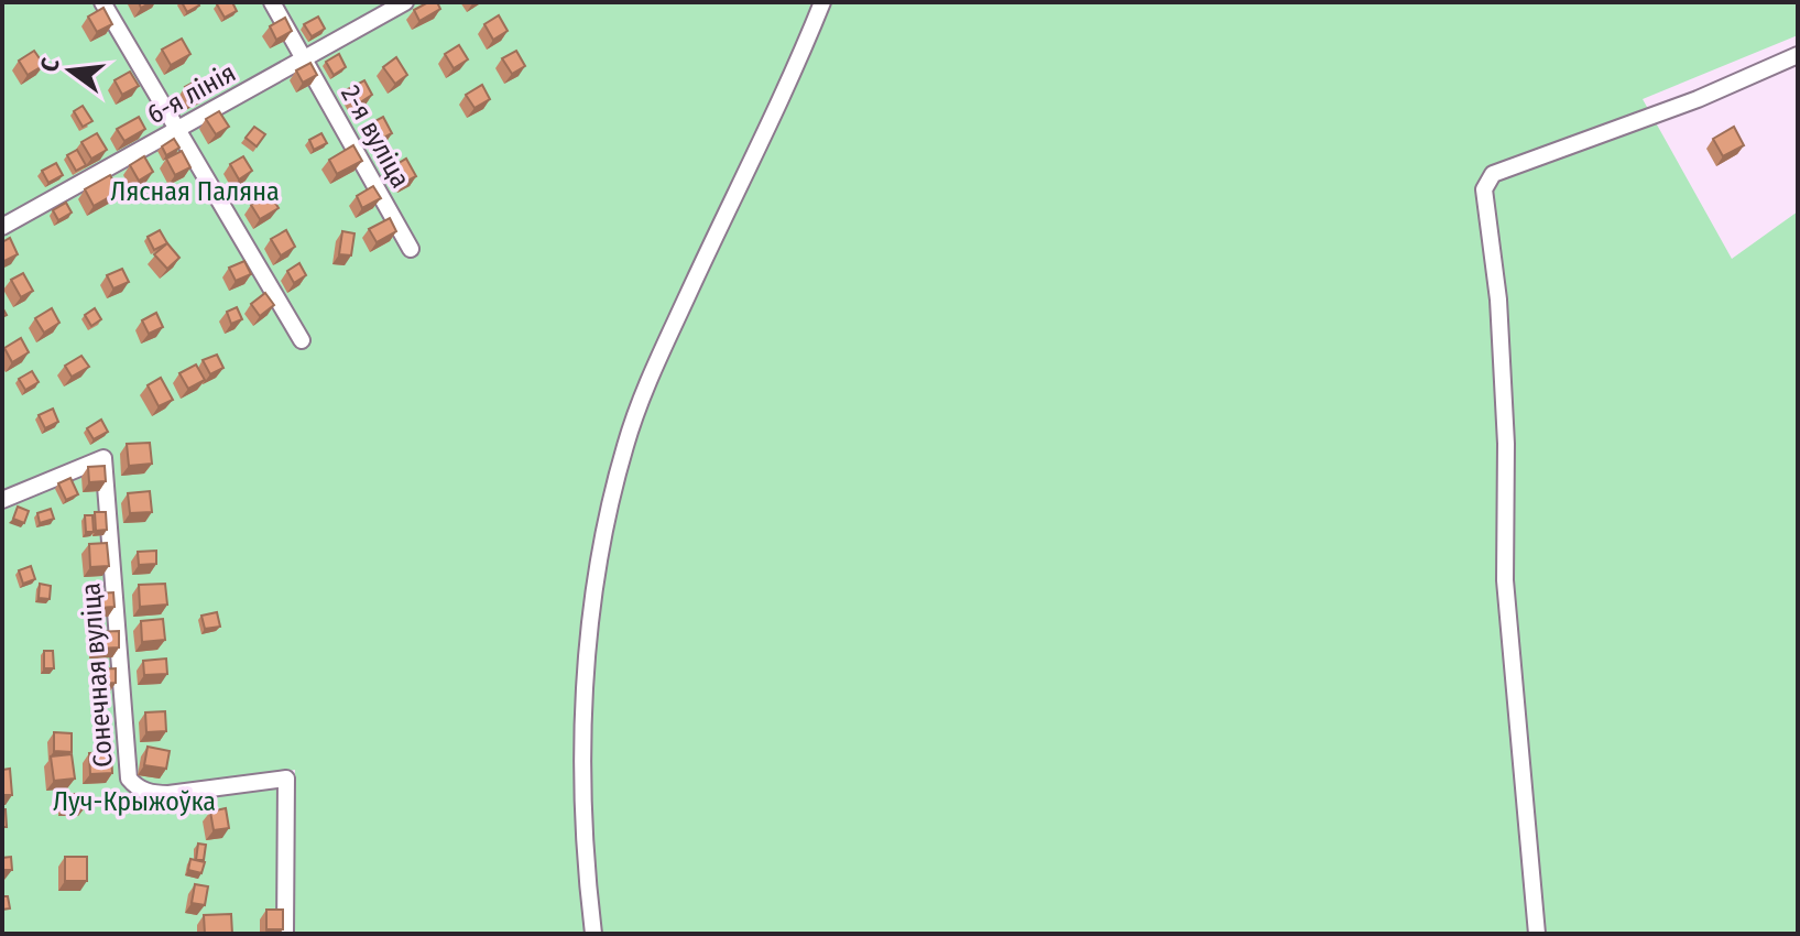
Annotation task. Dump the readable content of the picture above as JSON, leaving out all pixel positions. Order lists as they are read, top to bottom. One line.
{"streets":{"street":["6-я лінія","2-я вуліца","Сонечная вуліца"]},"crossings":[["6-я лінія","2-я вуліца"]],"parks":["Лясная Паляна","Луч-Крыжоўка"],"north":"left"}
